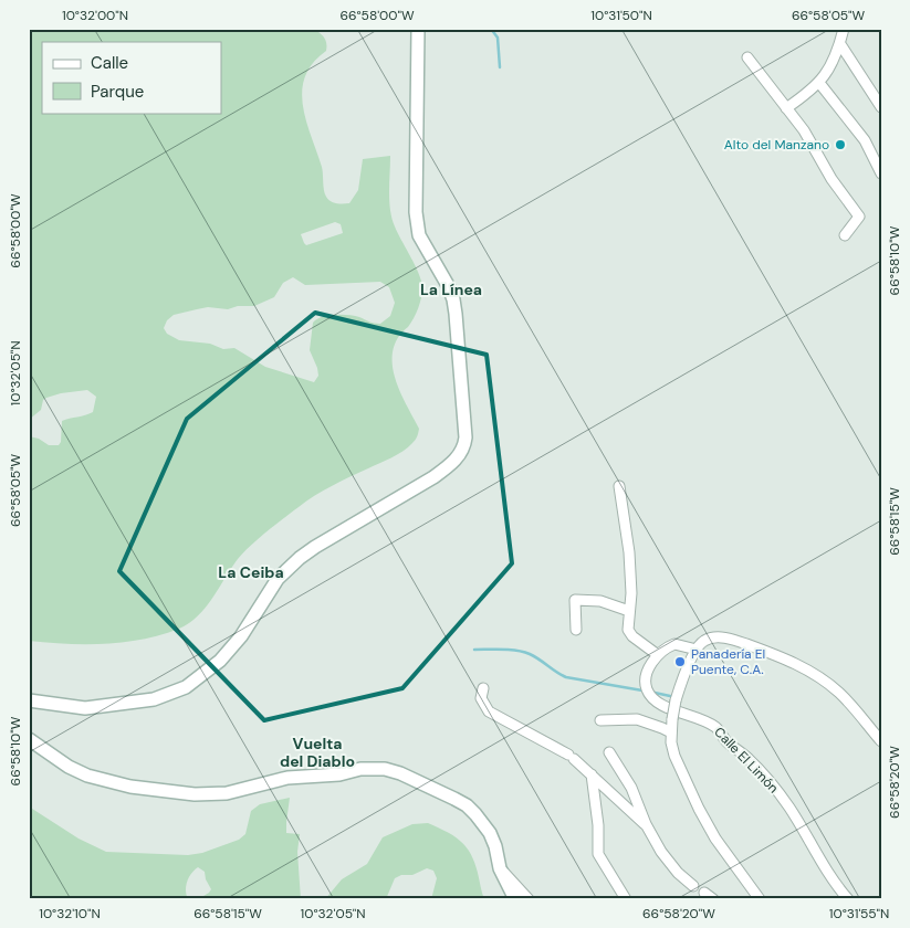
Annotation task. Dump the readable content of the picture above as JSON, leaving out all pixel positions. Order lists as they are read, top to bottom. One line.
{"streets":{"street":["Calle El Limón"]},"districts":["La Línea","La Ceiba","Vuelta del Diablo"],"places":["Alto del Manzano","Panadería El Puente, C.A."],"legend":["Calle","Parque"],"coordinates":["10°32'00\"N","66°58'00\"W","10°31'50\"N","66°58'05\"W","66°58'10\"W","10°32'05\"N","66°58'15\"W","66°58'20\"W","10°32'10\"N","10°31'55\"N"]}
